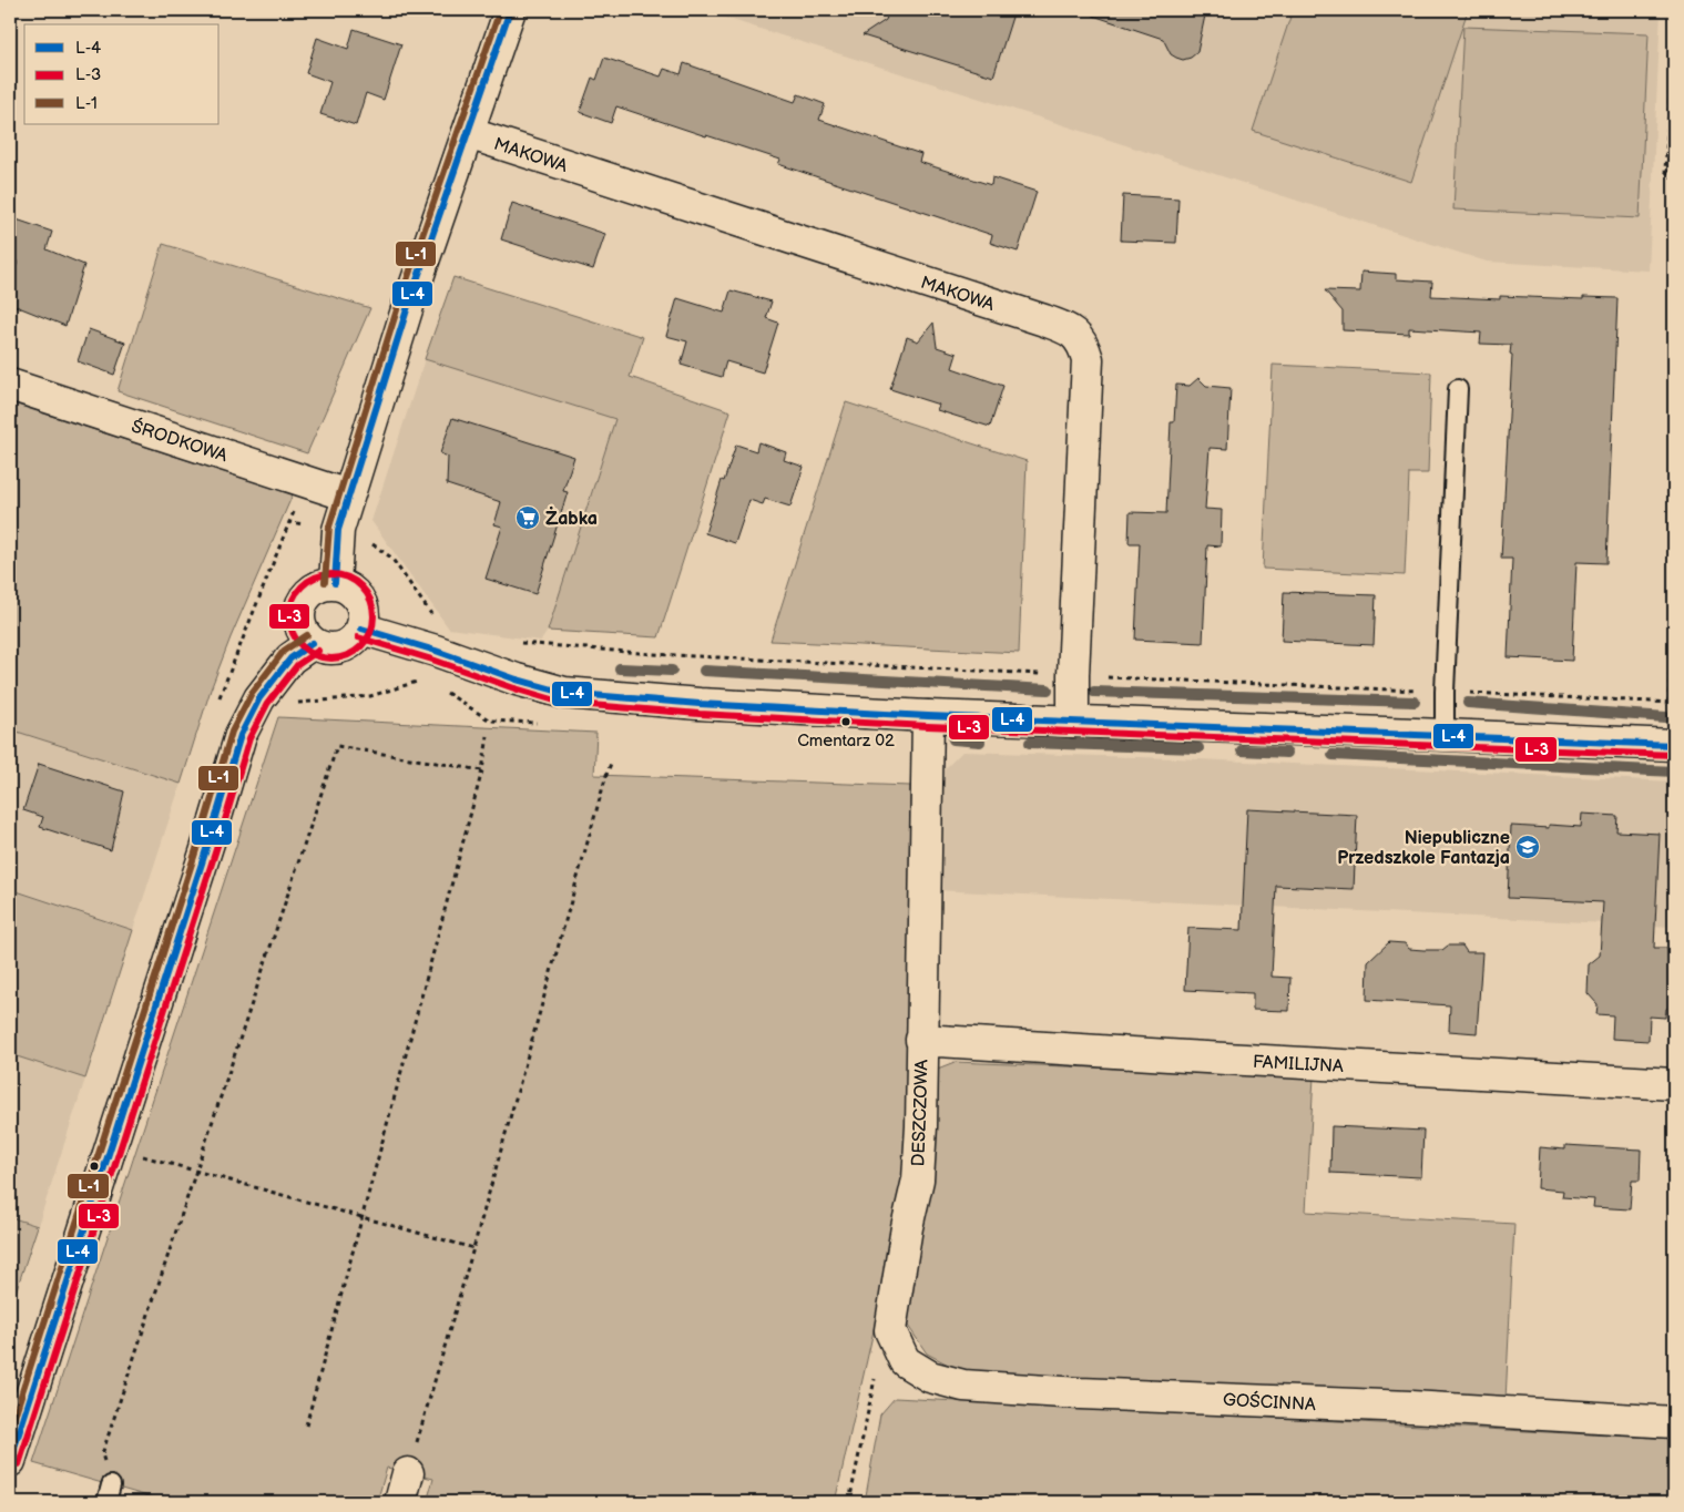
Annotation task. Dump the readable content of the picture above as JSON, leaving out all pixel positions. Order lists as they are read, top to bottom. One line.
{"streets":{"street":["MAKOWA","ŚRODKOWA","FAMILIJNA","DESZCZOWA","GOŚCINNA"]},"crossings":[["FAMILIJNA","DESZCZOWA"],["DESZCZOWA","GOŚCINNA"]],"places":{"supermarket":["Żabka"],"other":["Cmentarz 02"],"school or university":["Niepubliczne Przedszkole Fantazja"]},"lines":["transit line L-4","transit line L-1","transit line L-3"],"legend":["L-4","L-3","L-1"]}
